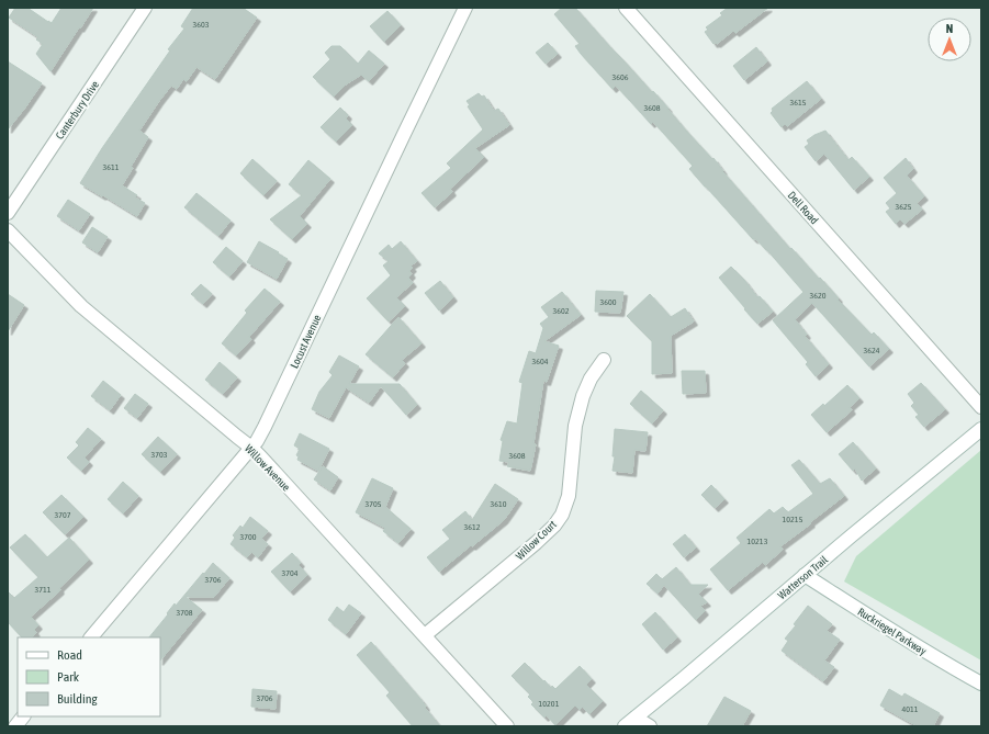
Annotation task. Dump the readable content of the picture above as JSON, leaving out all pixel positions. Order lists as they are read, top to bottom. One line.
{"streets":{"street":["Canterbury Drive","Dell Road","Locust Avenue","Willow Avenue","Willow Court","Watterson Trail","Ruckriegel Parkway"]},"crossings":[["Locust Avenue","Willow Avenue"],["Willow Avenue","Willow Court"],["Watterson Trail","Ruckriegel Parkway"]],"house_numbers":["3603","3606","3615","3608","3611","3625","3620","3600","3602","3624","3604","3703","3608","3705","3610","3707","10215","3612","3700","10213","3704","3706","3711","3708","3706","10201","4011"],"legend":["Road","Park","Building"],"north":"top"}
